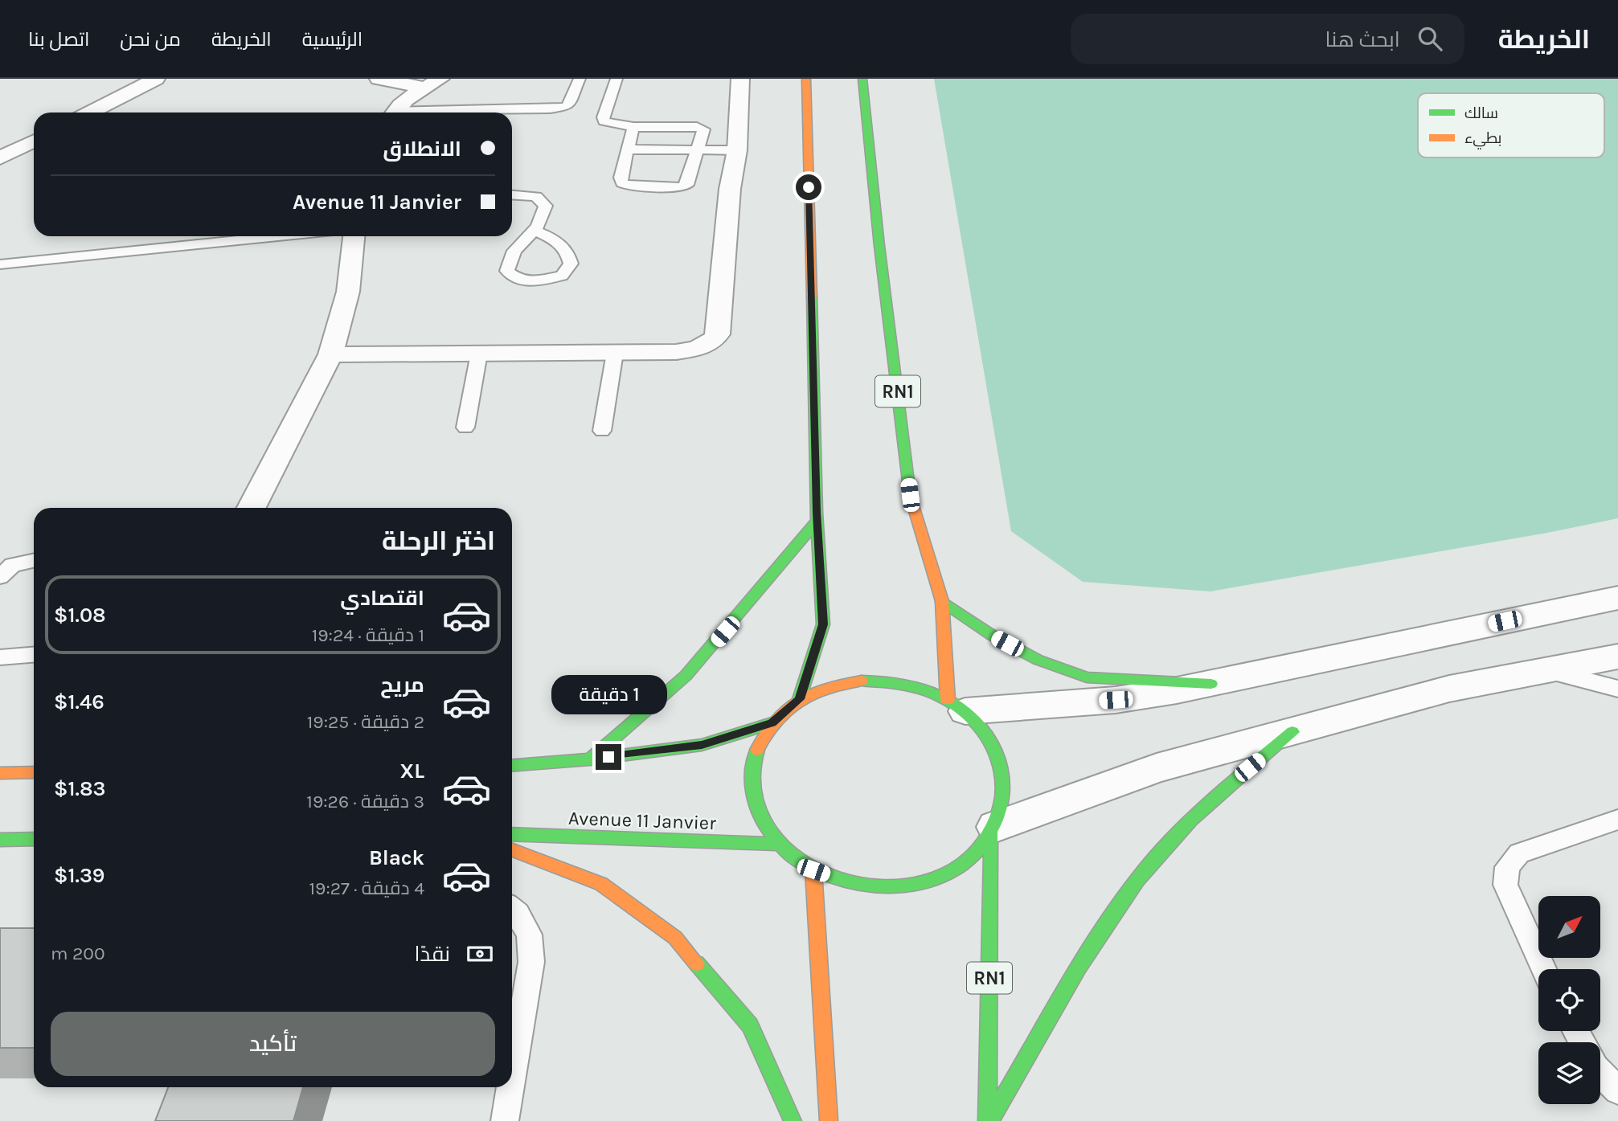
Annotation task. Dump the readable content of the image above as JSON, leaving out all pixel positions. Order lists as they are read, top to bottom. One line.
{"streets":{"main road":["RN1","Avenue 11 Janvier"]},"crossings":[["RN1","Avenue 11 Janvier"]],"legend":["سالك","بطيء"],"north":"top right","page":{"header":"الخريطة","search":"ابحث هنا","nav":["الرئيسية","الخريطة","من نحن","اتصل بنا"],"banner":["الانطلاق","Avenue 11 Janvier"],"heading":"اختر الرحلة","list":[{"name":"اقتصادي","note":"1 دقيقة · 19:24","value":"$1.08"},{"name":"مريح","note":"2 دقيقة · 19:25","value":"$1.46"},{"name":"XL","note":"3 دقيقة · 19:26","value":"$1.83"},{"name":"Black","note":"4 دقيقة · 19:27","value":"$1.39"}],"bubble":"1 دقيقة","pay":["نقدًا","200 m"],"buttons":"تأكيد"}}
